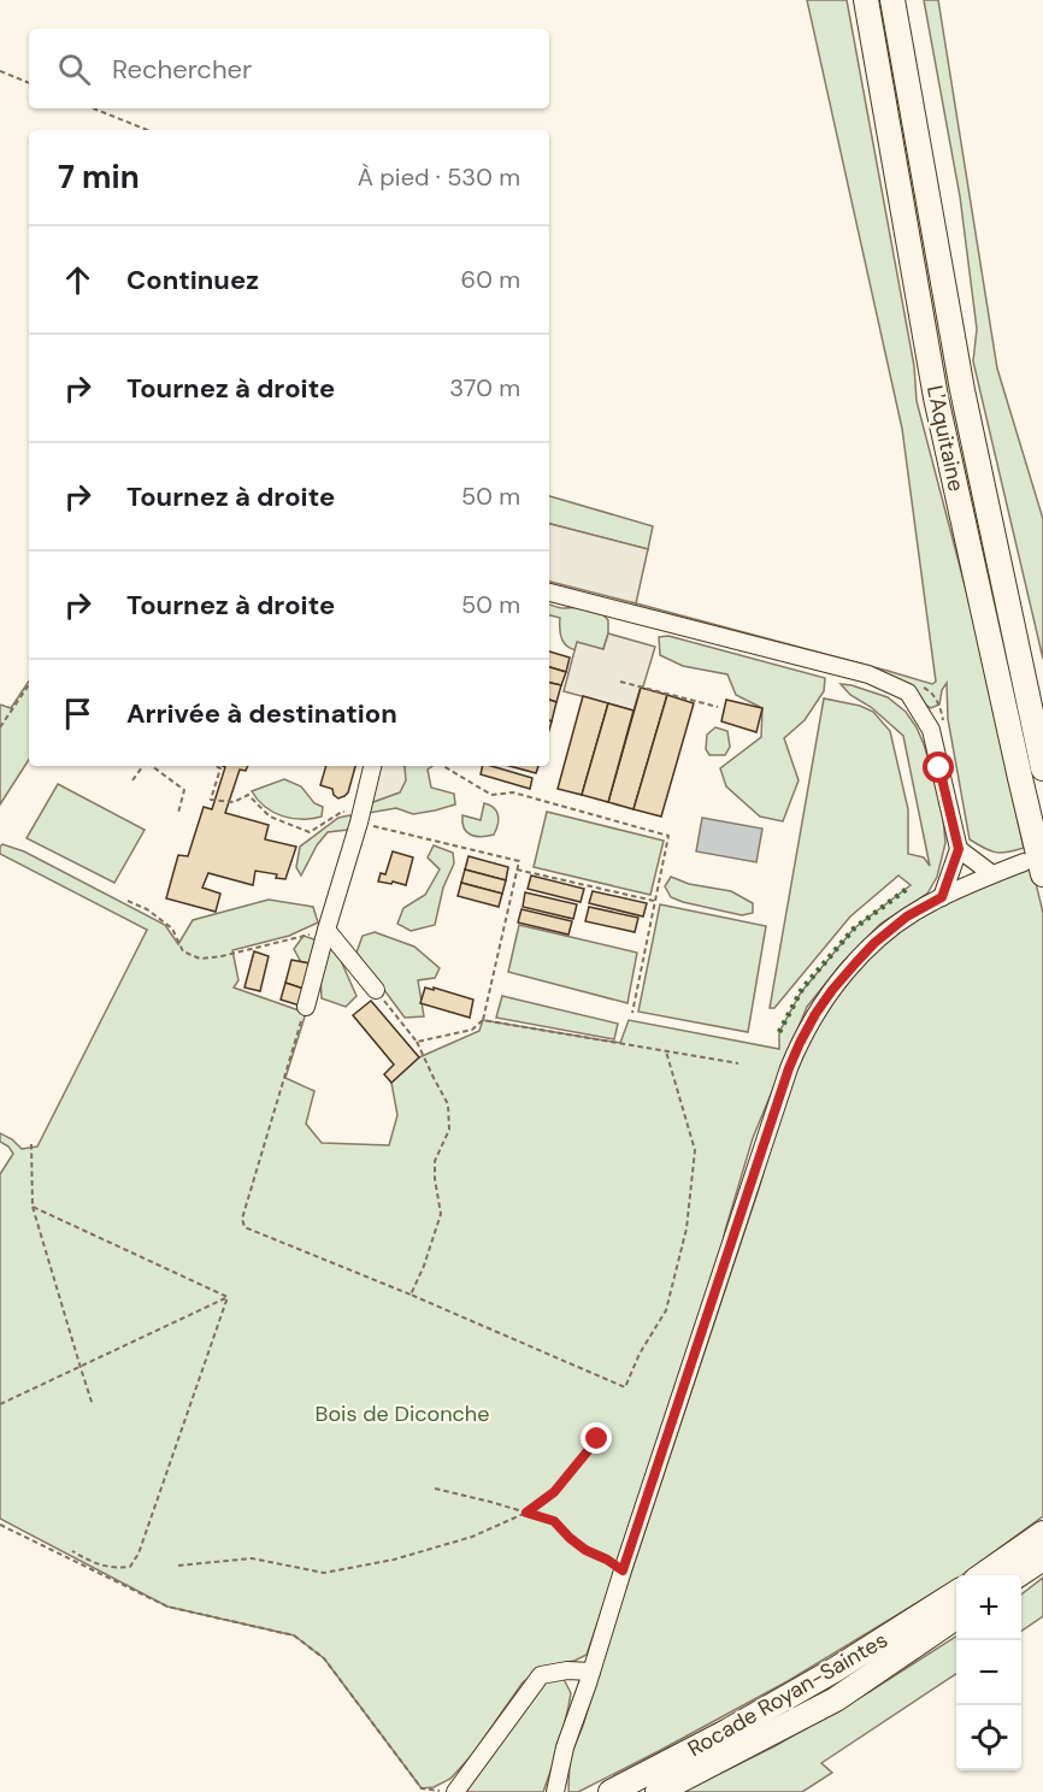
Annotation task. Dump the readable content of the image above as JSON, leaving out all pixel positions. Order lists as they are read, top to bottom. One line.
{"streets":{"highway":["L'Aquitaine","Rocade Royan-Saintes"]},"parks":["Bois de Diconche"],"page":{"search":"Rechercher","heading":["7 min","À pied · 530 m"],"list":[["Continuez","60 m"],["Tournez à droite","370 m"],["Tournez à droite","50 m"],["Tournez à droite","50 m"],"Arrivée à destination"],"map_buttons":["+","−"]}}
